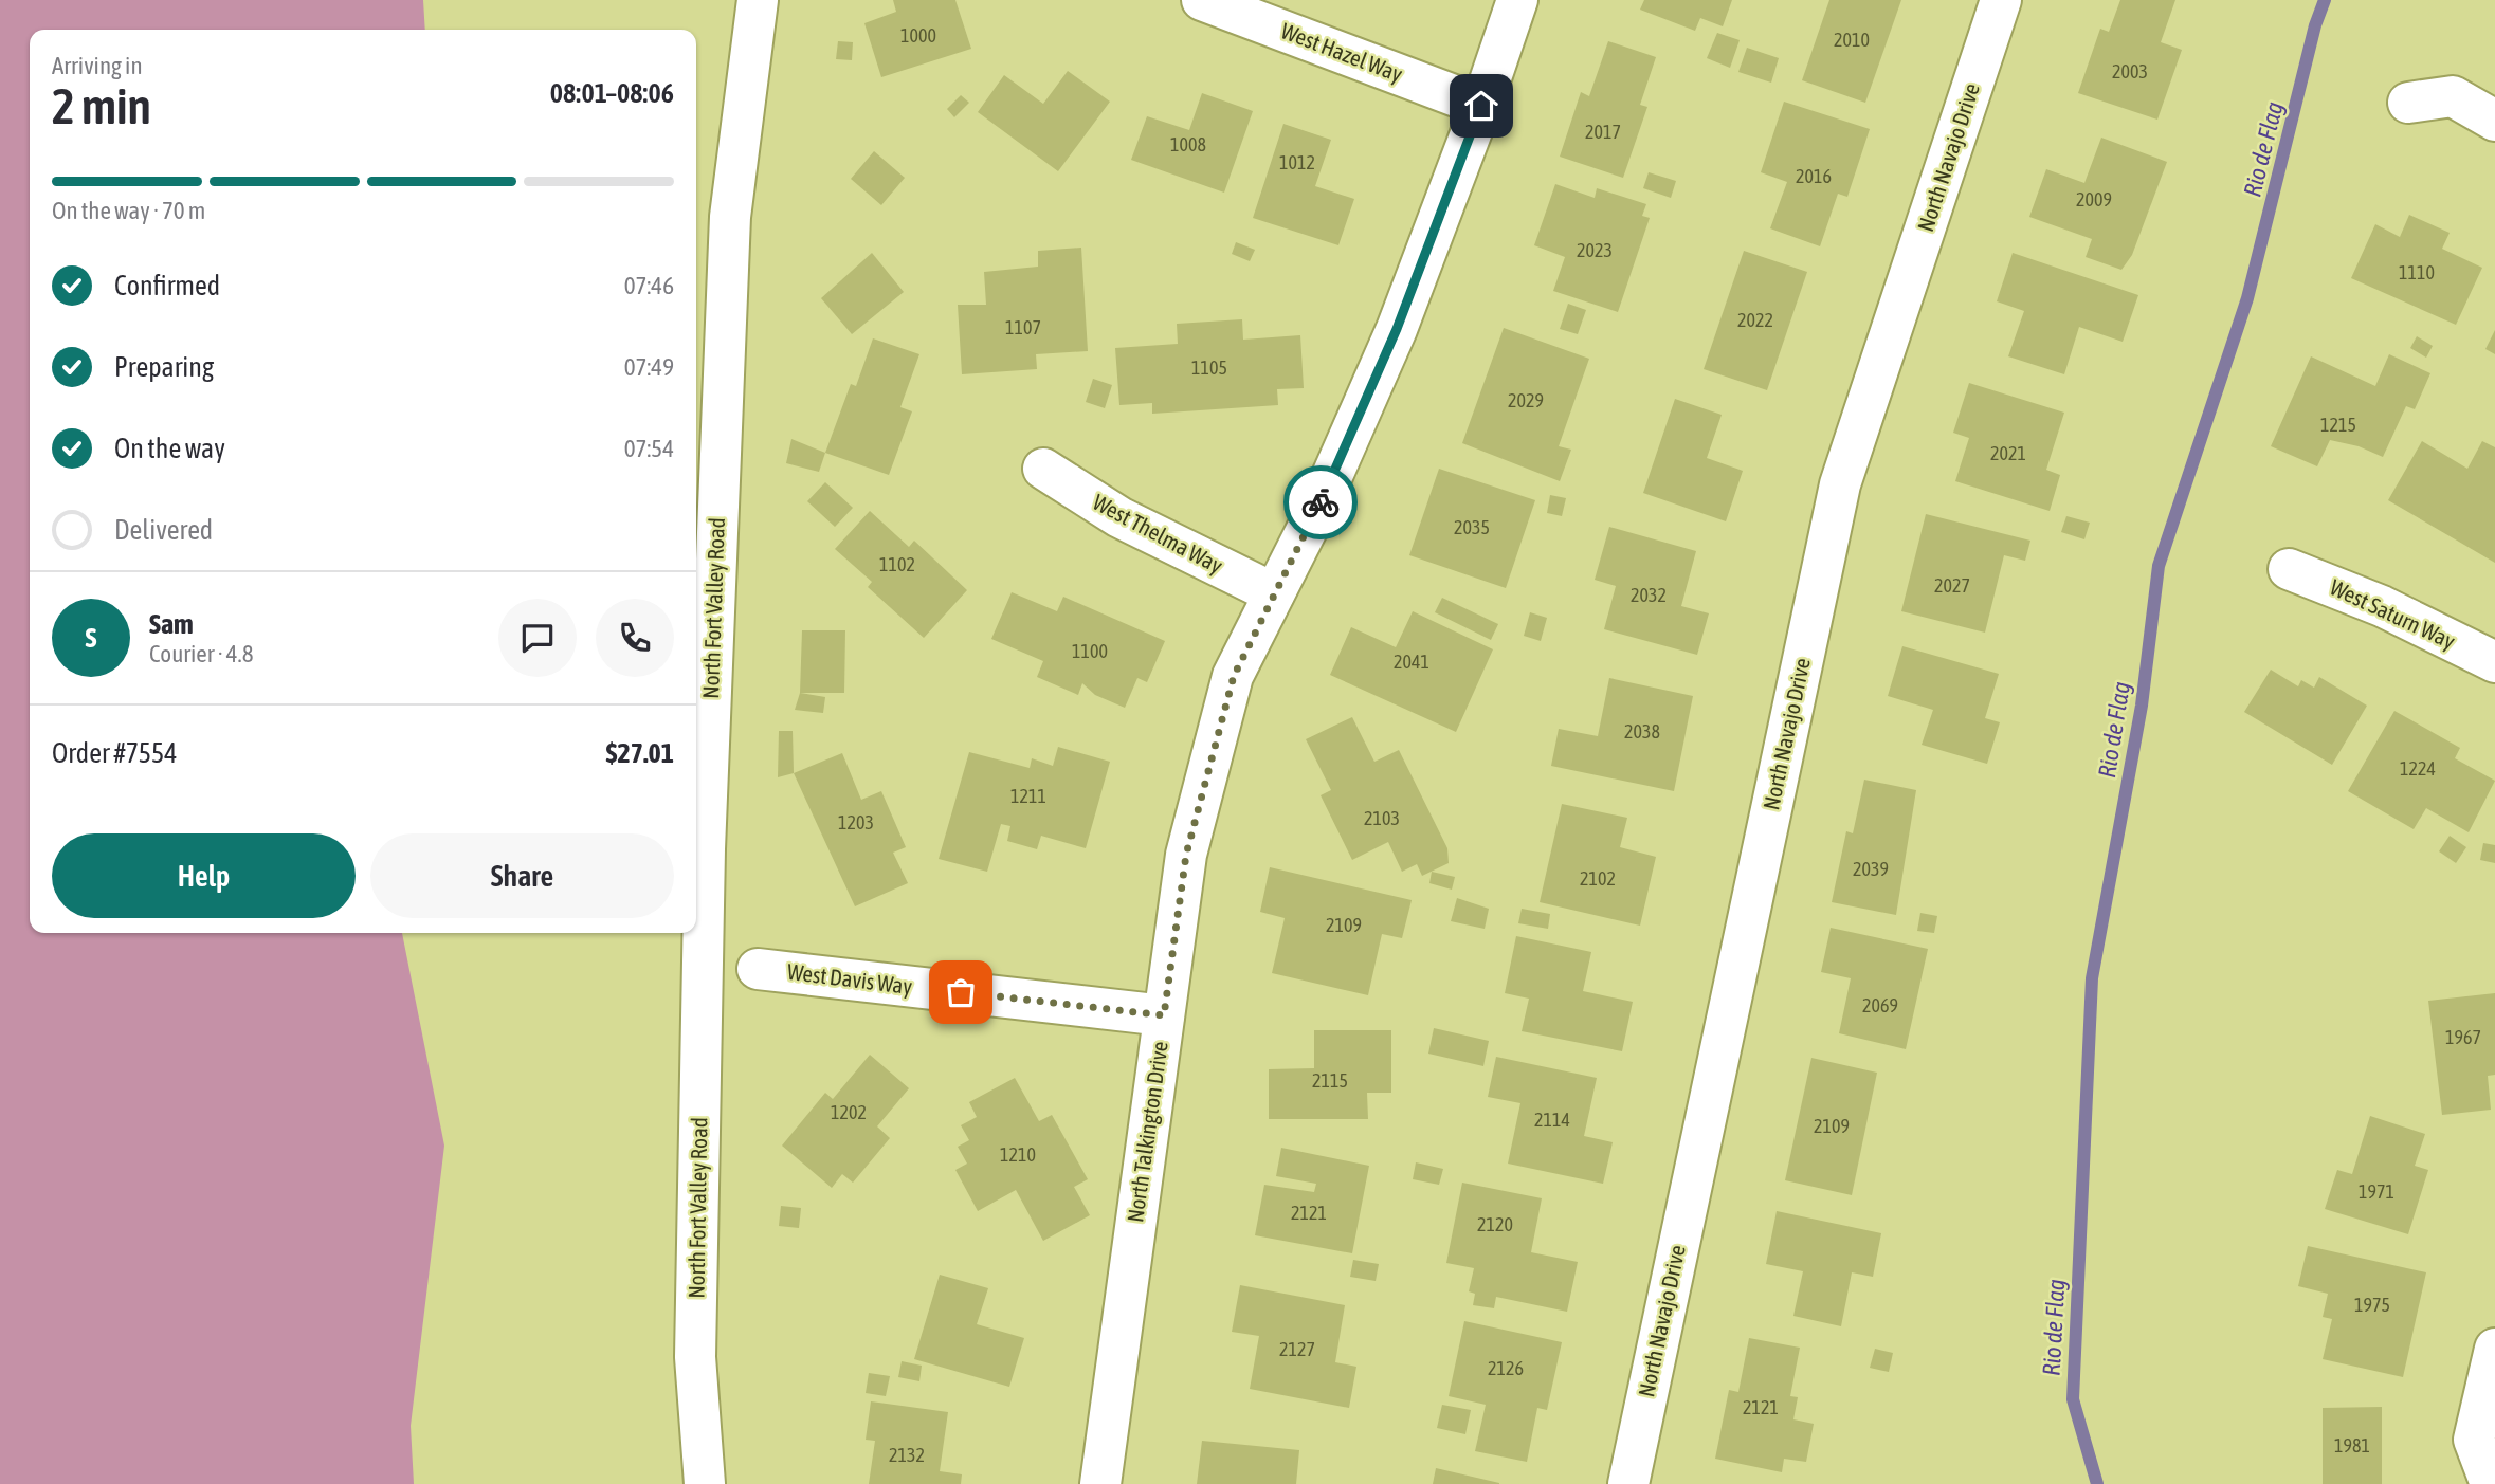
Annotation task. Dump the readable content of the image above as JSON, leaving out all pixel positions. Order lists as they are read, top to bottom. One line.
{"streets":{"street":["West Hazel Way","North Navajo Drive","West Thelma Way","North Fort Valley Road","West Saturn Way","West Davis Way","North Talkington Drive"]},"crossings":[["West Hazel Way","North Talkington Drive"],["West Thelma Way","North Talkington Drive"],["West Davis Way","North Talkington Drive"]],"water":["Rio de Flag"],"house_numbers":["1000","2010","2003","2017","1008","1012","2016","2009","2023","1110","2022","1107","1105","2029","1215","2021","2035","1102","2027","2032","1100","2041","2038","1224","1211","2103","1203","2039","2102","2109","2069","1967","2115","1202","2114","2109","1210","1971","2121","2120","1975","2127","2126","2121","1981","2132"],"page":{"heading":["2 min","Arriving in","08:01–08:06"],"panel":["Sam","Courier · 4.8","Order #7554","$27.01"],"bar":"On the way · 70 m","list":[["Confirmed","07:46"],["Preparing","07:49"],["On the way","07:54"],"Delivered"],"round":"S","buttons":["Help","Share"]}}
